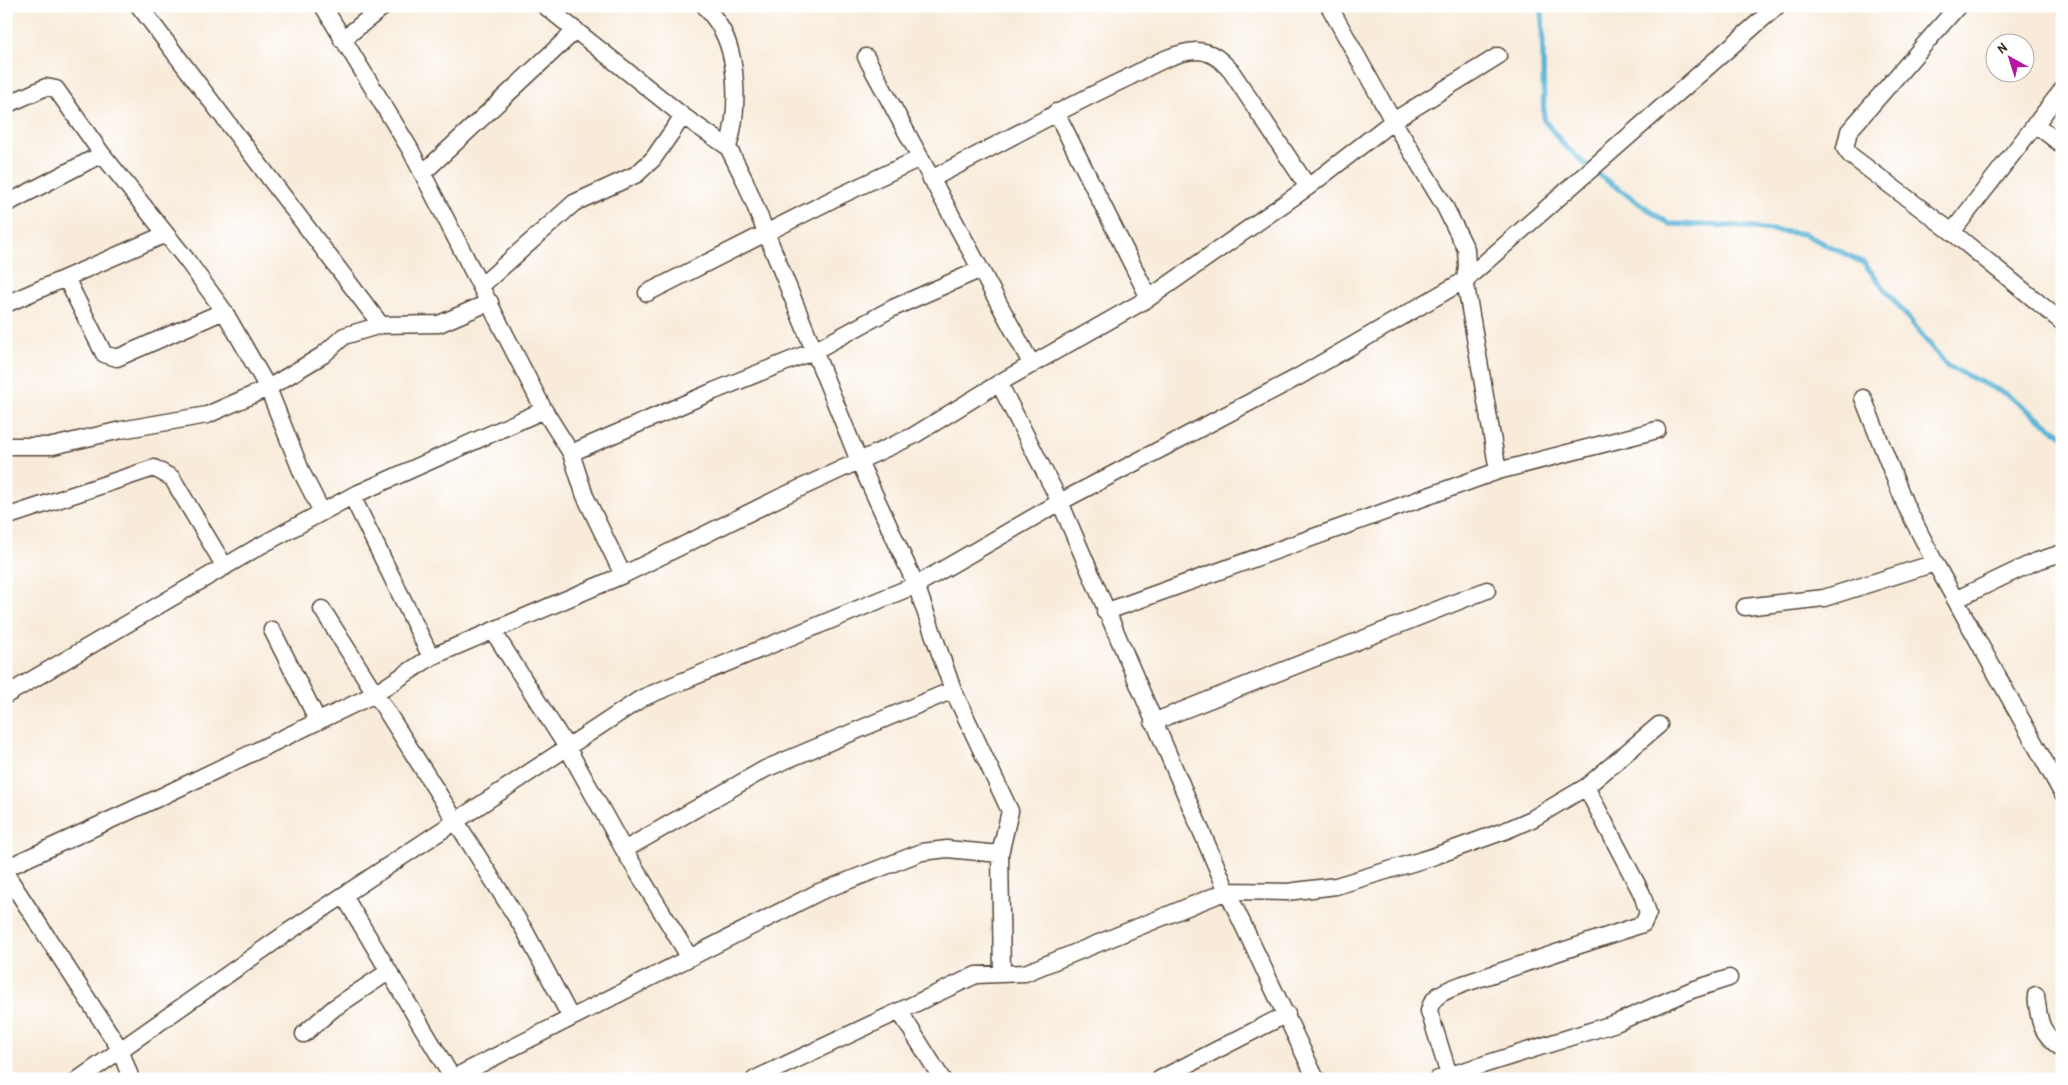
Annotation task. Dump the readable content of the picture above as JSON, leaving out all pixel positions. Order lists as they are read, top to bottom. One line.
{"north":"top left"}
